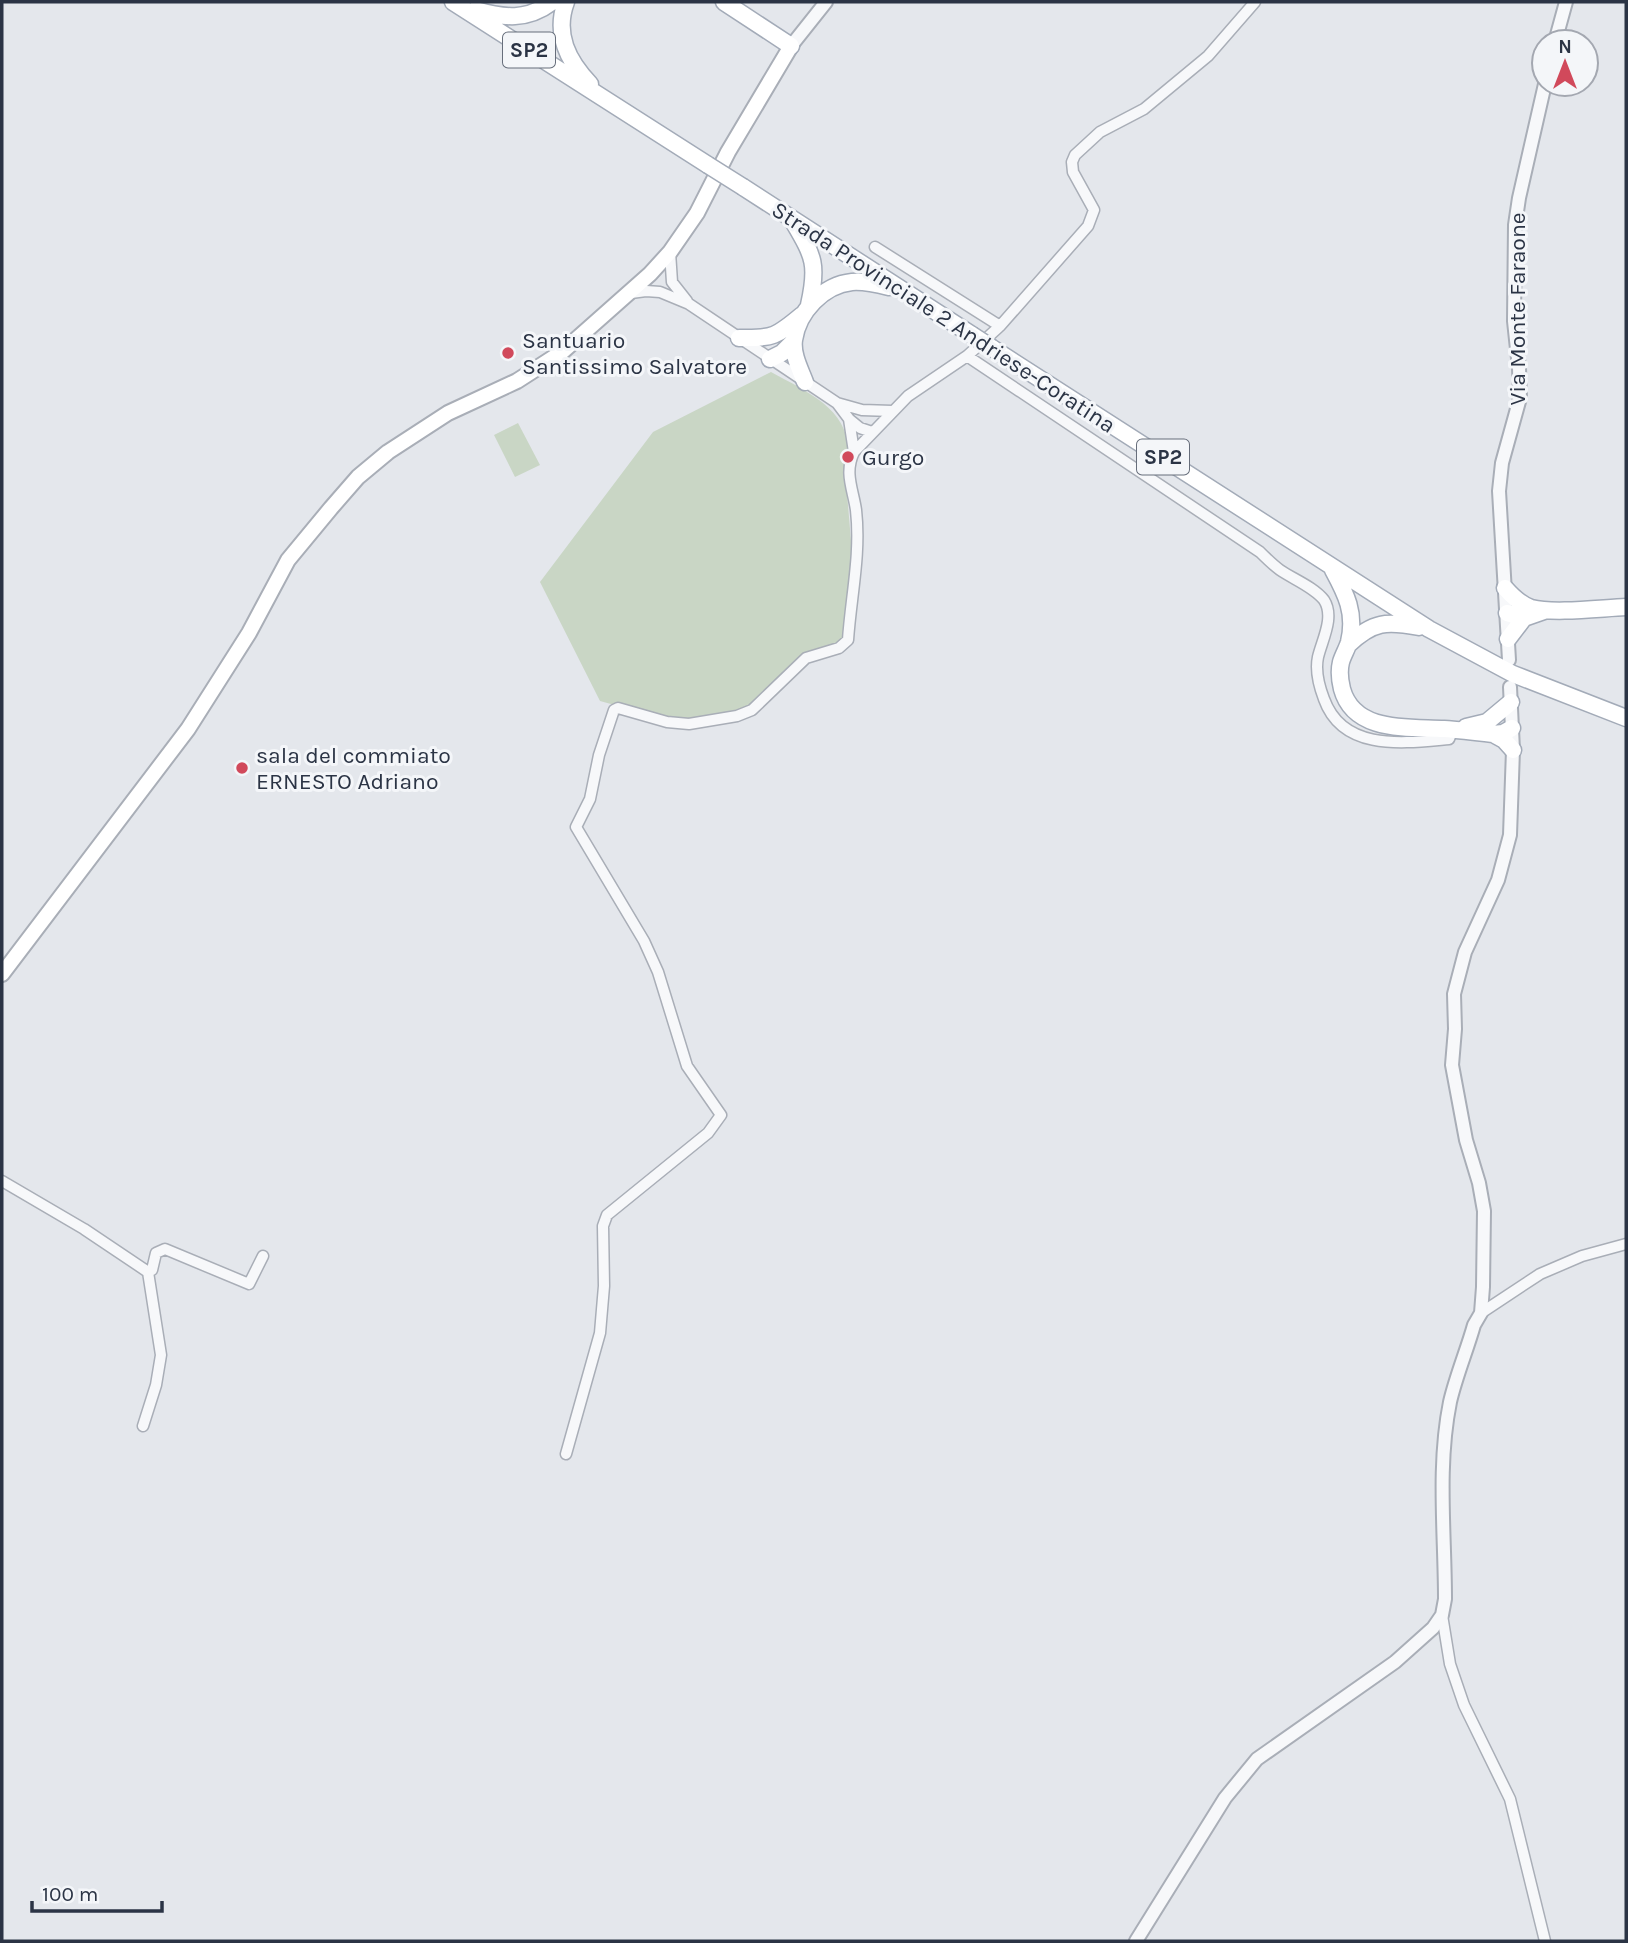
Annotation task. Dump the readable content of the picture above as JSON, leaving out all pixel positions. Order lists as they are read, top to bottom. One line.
{"streets":{"main road":["SP2","Strada Provinciale 2 Andriese-Coratina"],"street":["Via Monte Faraone"]},"places":["Santuario Santissimo Salvatore","Gurgo","sala del commiato ERNESTO Adriano"],"scale_bar":"100 m","north":"top"}
